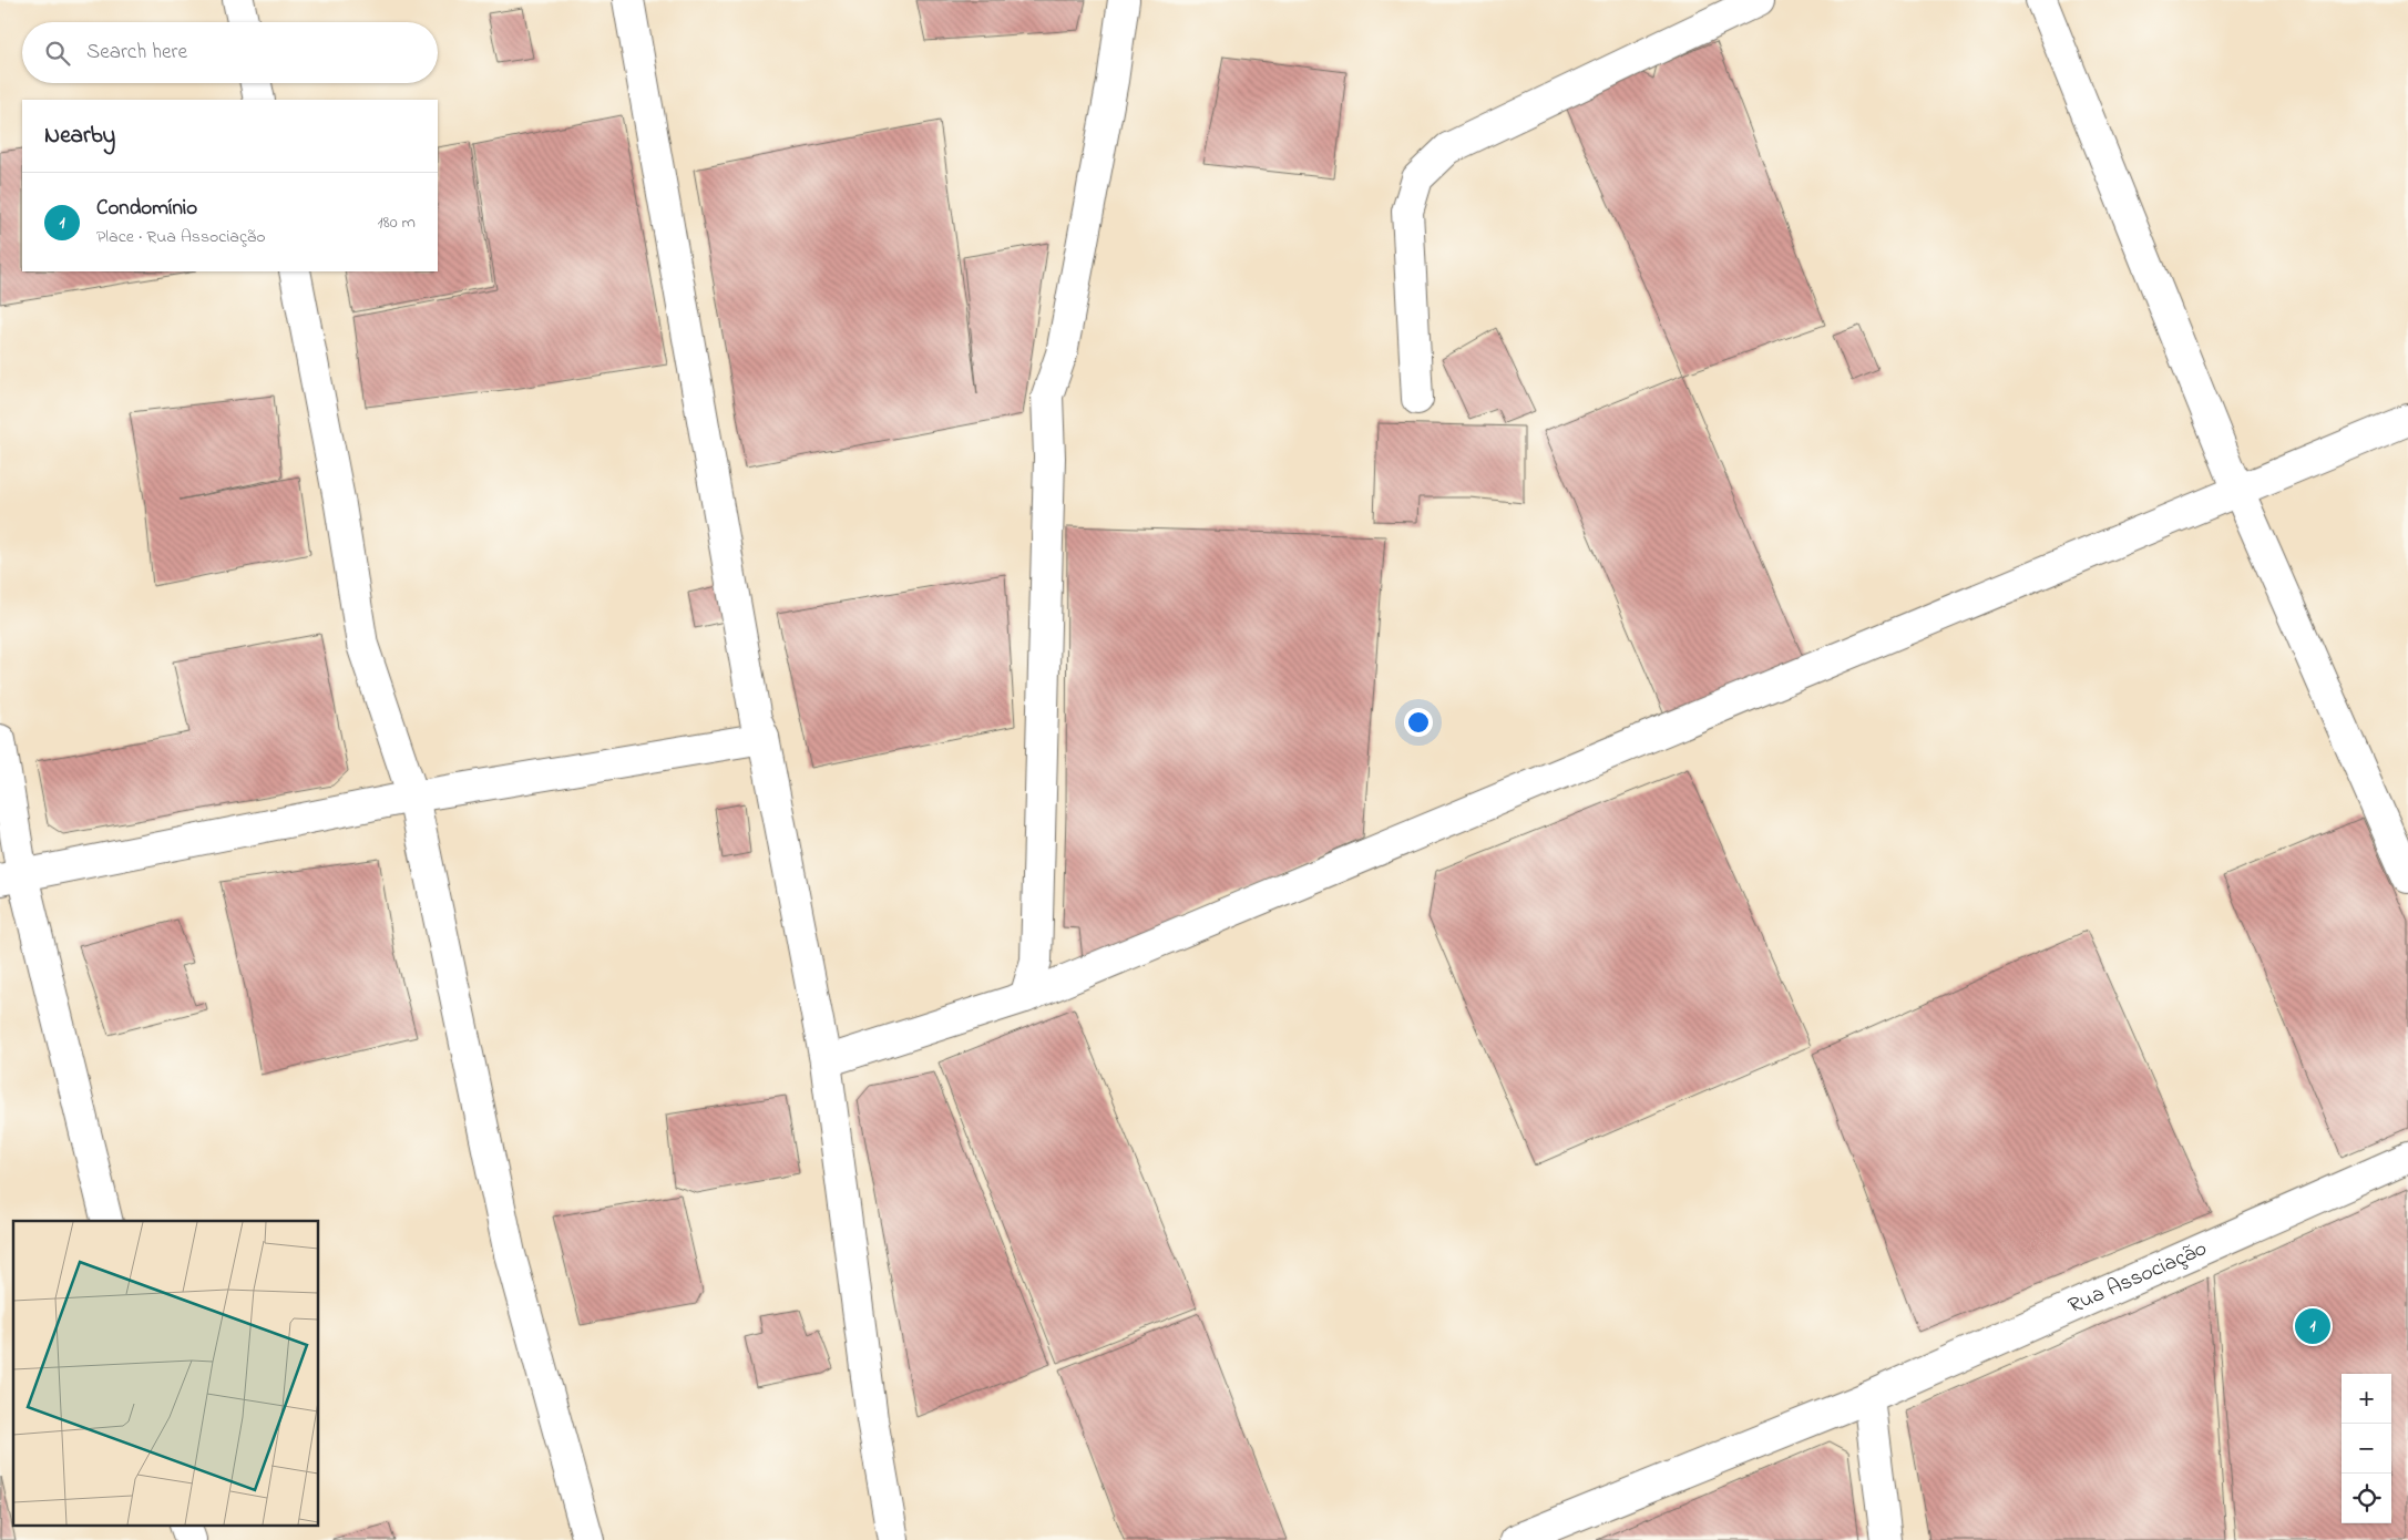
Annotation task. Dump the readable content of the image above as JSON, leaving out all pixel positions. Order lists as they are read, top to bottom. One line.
{"streets":{"street":["Rua Associação"]},"page":{"search":"Search here","heading":"Nearby","list":[{"mark":"1","name":"Condomínio","note":"Place · Rua Associação","value":"180 m"}],"pins":"1","map_buttons":["+","−"]}}
